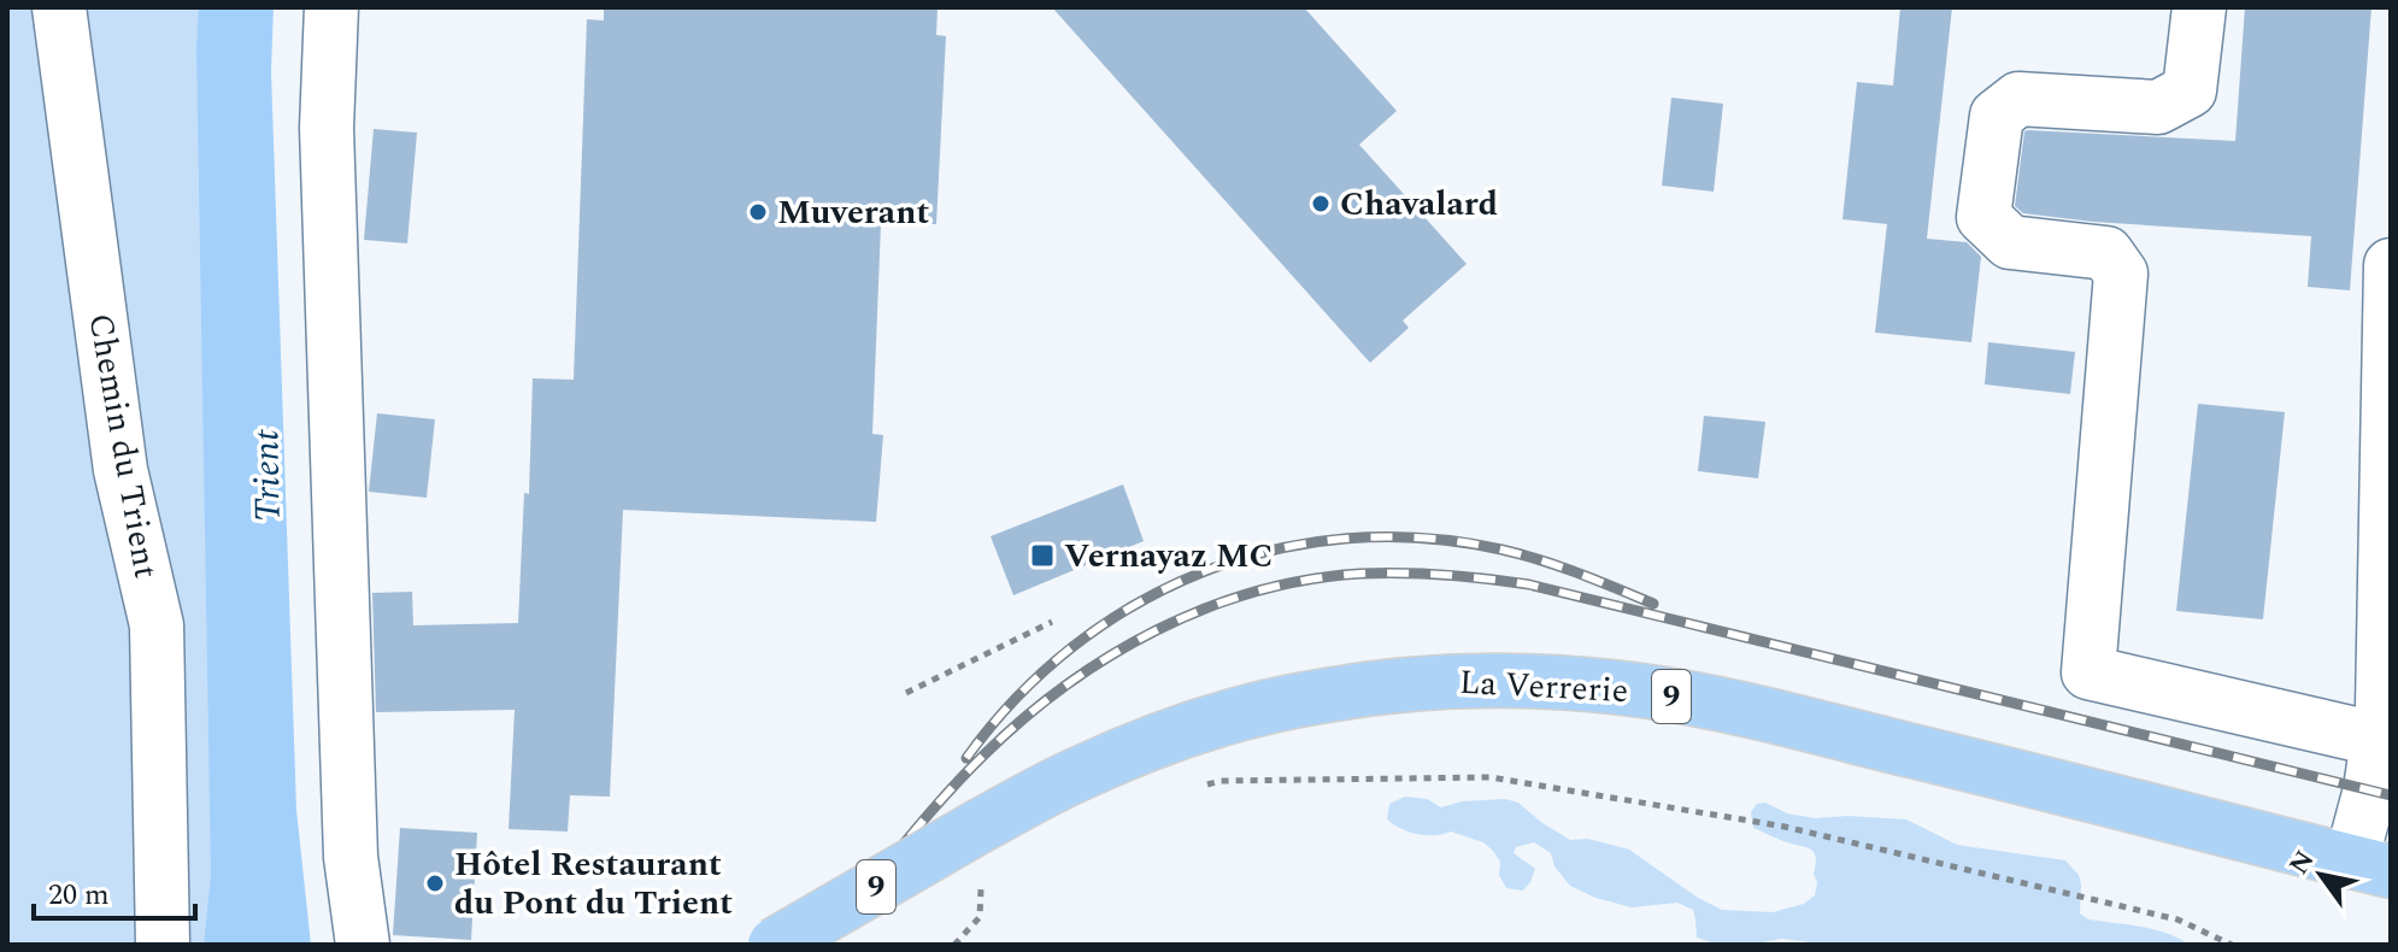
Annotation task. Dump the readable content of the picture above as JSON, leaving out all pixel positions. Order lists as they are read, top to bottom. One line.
{"streets":{"main road":["La Verrerie","9"],"street":["Chemin du Trient"]},"water":["Trient"],"places":{"other":["Chavalard","Muverant","Hôtel Restaurant du Pont du Trient"],"transit":["Vernayaz MC"]},"scale_bar":"20 m","north":"top left"}
